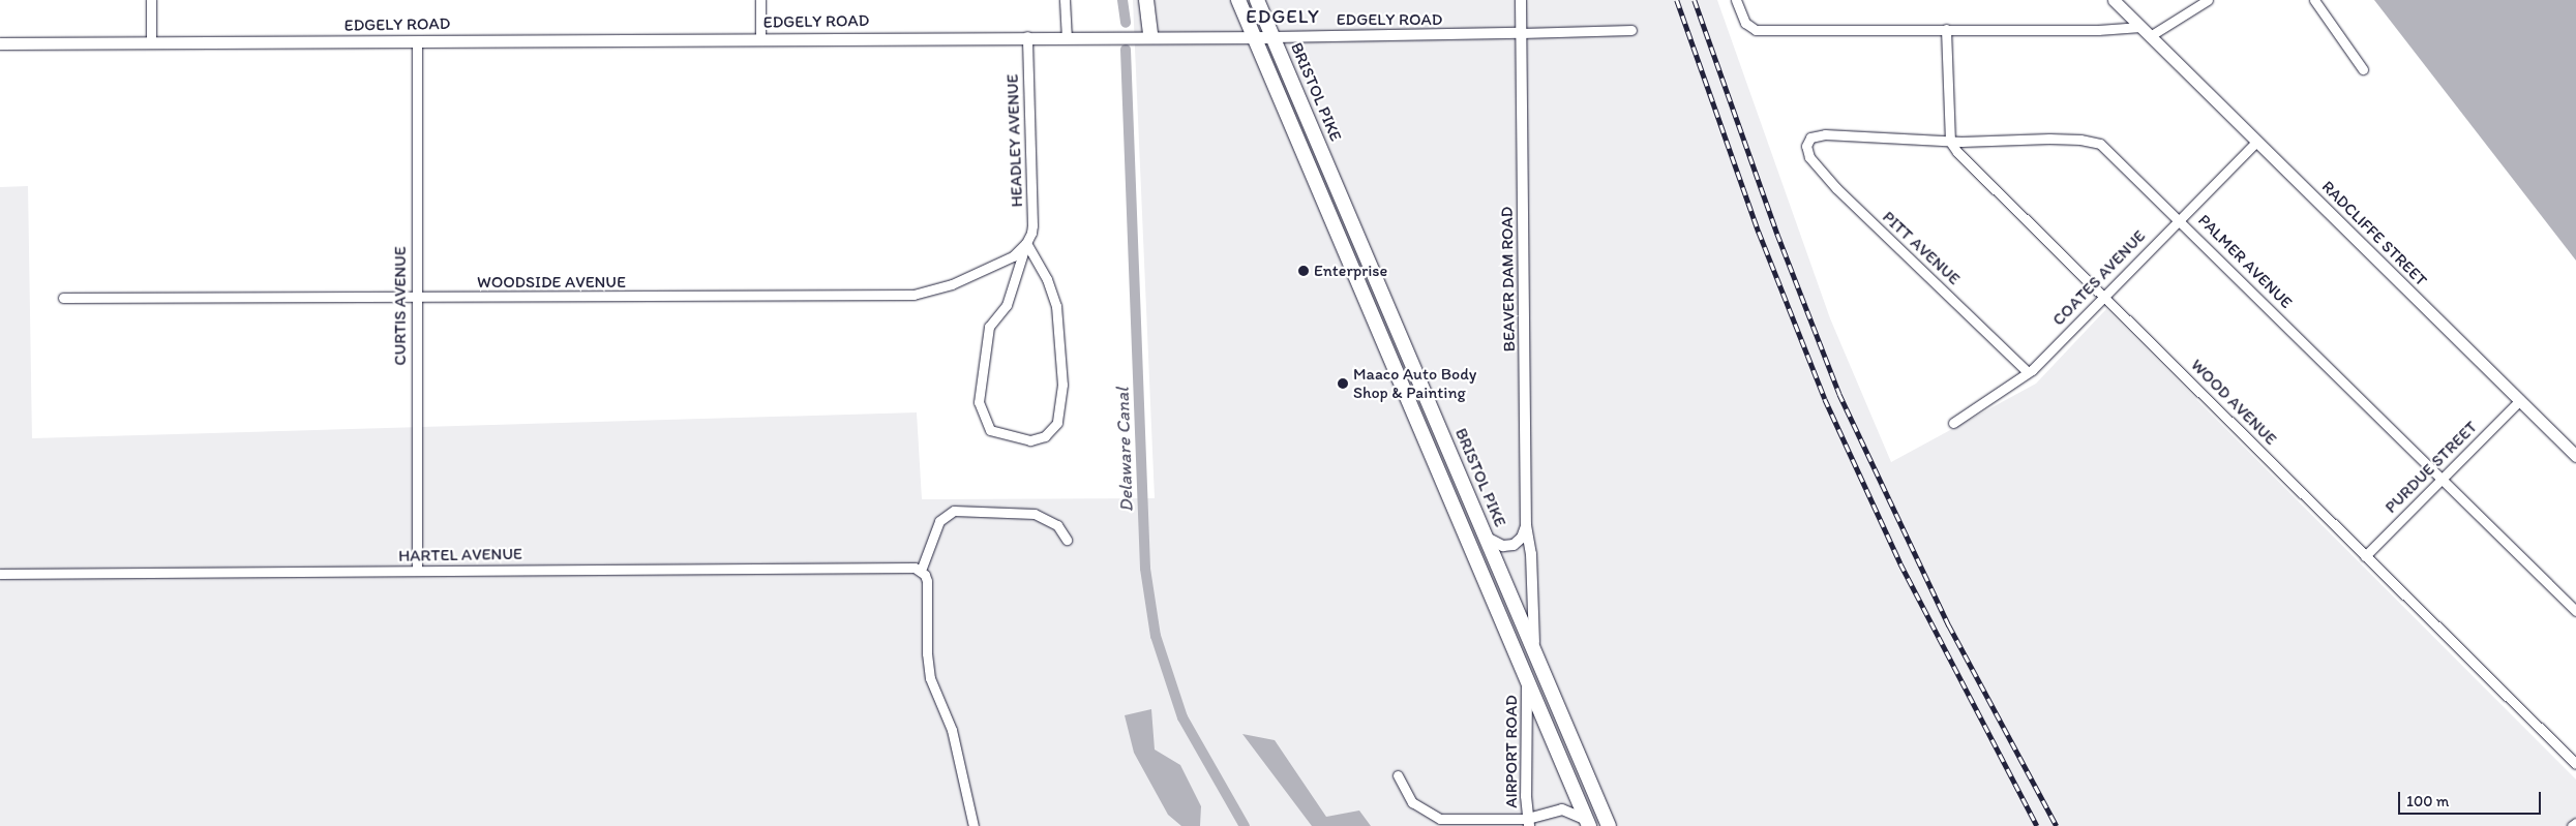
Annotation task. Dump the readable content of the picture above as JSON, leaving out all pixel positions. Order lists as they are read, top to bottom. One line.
{"streets":{"highway":["BRISTOL PIKE"],"main road":["EDGELY ROAD","RADCLIFFE STREET"],"street":["HEADLEY AVENUE","PITT AVENUE","PALMER AVENUE","COATES AVENUE","BEAVER DAM ROAD","WOODSIDE AVENUE","CURTIS AVENUE","WOOD AVENUE","PURDUE STREET","HARTEL AVENUE","AIRPORT ROAD"]},"crossings":[["EDGELY ROAD","BRISTOL PIKE"],["EDGELY ROAD","HEADLEY AVENUE"],["EDGELY ROAD","BEAVER DAM ROAD"],["EDGELY ROAD","CURTIS AVENUE"],["BRISTOL PIKE","BEAVER DAM ROAD"],["HEADLEY AVENUE","WOODSIDE AVENUE"],["RADCLIFFE STREET","COATES AVENUE"],["RADCLIFFE STREET","PURDUE STREET"],["PITT AVENUE","PALMER AVENUE"],["PITT AVENUE","COATES AVENUE"],["PALMER AVENUE","COATES AVENUE"],["PALMER AVENUE","WOOD AVENUE"],["PALMER AVENUE","PURDUE STREET"],["COATES AVENUE","WOOD AVENUE"],["WOODSIDE AVENUE","CURTIS AVENUE"],["CURTIS AVENUE","HARTEL AVENUE"],["WOOD AVENUE","PURDUE STREET"]],"districts":["EDGELY"],"water":["Delaware Canal"],"places":["Enterprise","Maaco Auto Body Shop & Painting"],"scale_bar":"100 m"}
